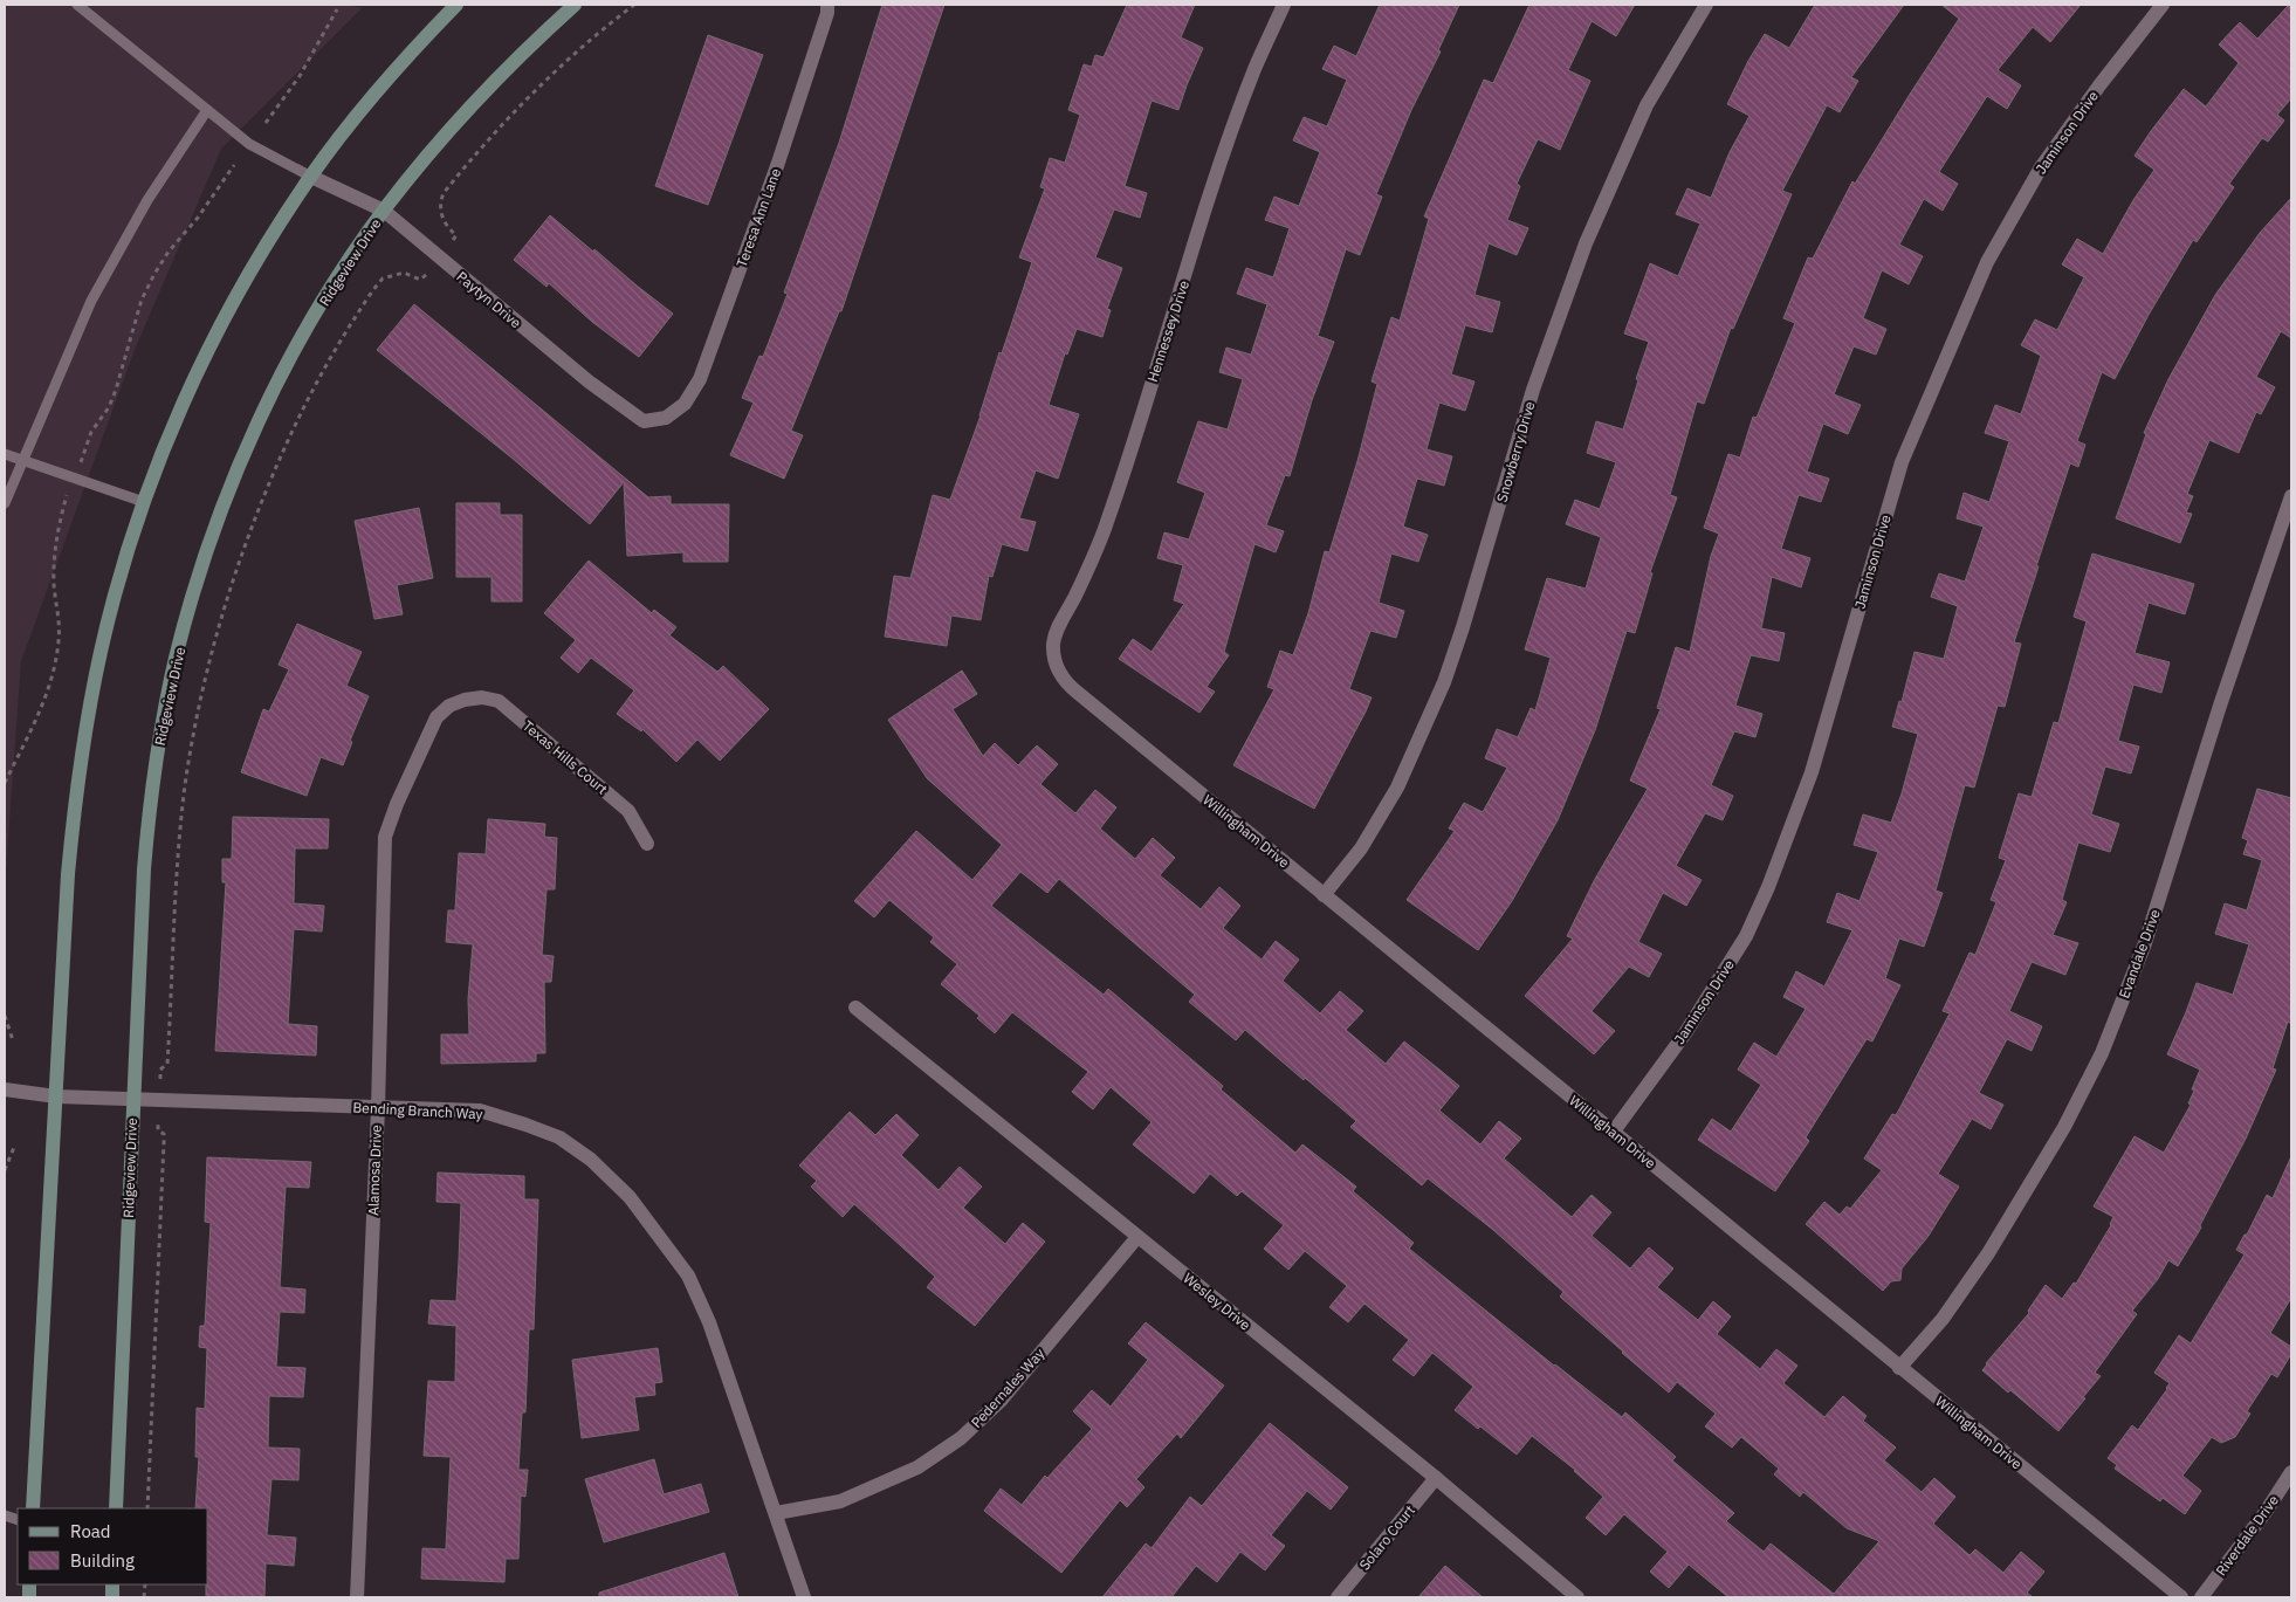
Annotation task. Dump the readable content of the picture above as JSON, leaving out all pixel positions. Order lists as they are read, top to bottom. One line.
{"streets":{"main road":["Ridgeview Drive"],"street":["Jaminson Drive","Teresa Ann Lane","Paytyn Drive","Hennessey Drive","Snowberry Drive","Texas Hills Court","Willingham Drive","Evandale Drive","Bending Branch Way","Alamosa Drive","Wesley Drive","Pedernales Way","Riverdale Drive","Solaro Court"]},"crossings":[["Jaminson Drive","Willingham Drive"],["Teresa Ann Lane","Paytyn Drive"],["Ridgeview Drive","Paytyn Drive"],["Ridgeview Drive","Bending Branch Way"],["Hennessey Drive","Willingham Drive"],["Snowberry Drive","Willingham Drive"],["Texas Hills Court","Alamosa Drive"],["Willingham Drive","Evandale Drive"],["Bending Branch Way","Alamosa Drive"],["Bending Branch Way","Pedernales Way"],["Wesley Drive","Pedernales Way"],["Wesley Drive","Solaro Court"]],"legend":["Road","Building"]}
